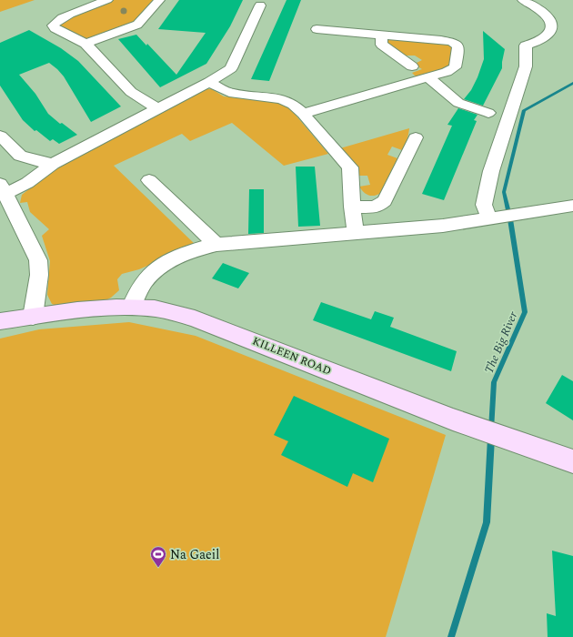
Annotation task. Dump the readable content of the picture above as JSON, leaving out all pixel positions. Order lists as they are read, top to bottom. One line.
{"streets":{"street":["KILLEEN ROAD"]},"water":["The Big River"],"places":{"sports":["Na Gaeil"]}}
